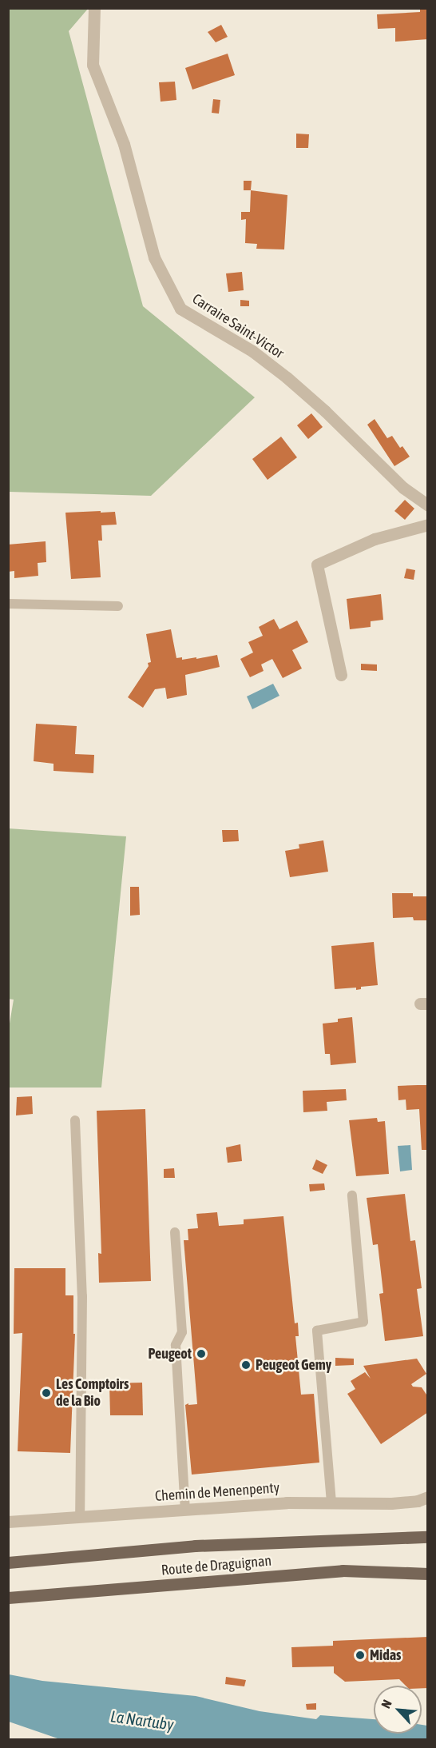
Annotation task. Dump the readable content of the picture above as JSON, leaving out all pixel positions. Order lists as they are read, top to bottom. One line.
{"streets":{"main road":["Route de Draguignan"],"street":["Carraire Saint-Victor","Chemin de Menenpenty"]},"water":["La Nartuby"],"places":["Peugeot","Peugeot Gemy","Les Comptoirs de la Bio","Midas"],"north":"top left"}
